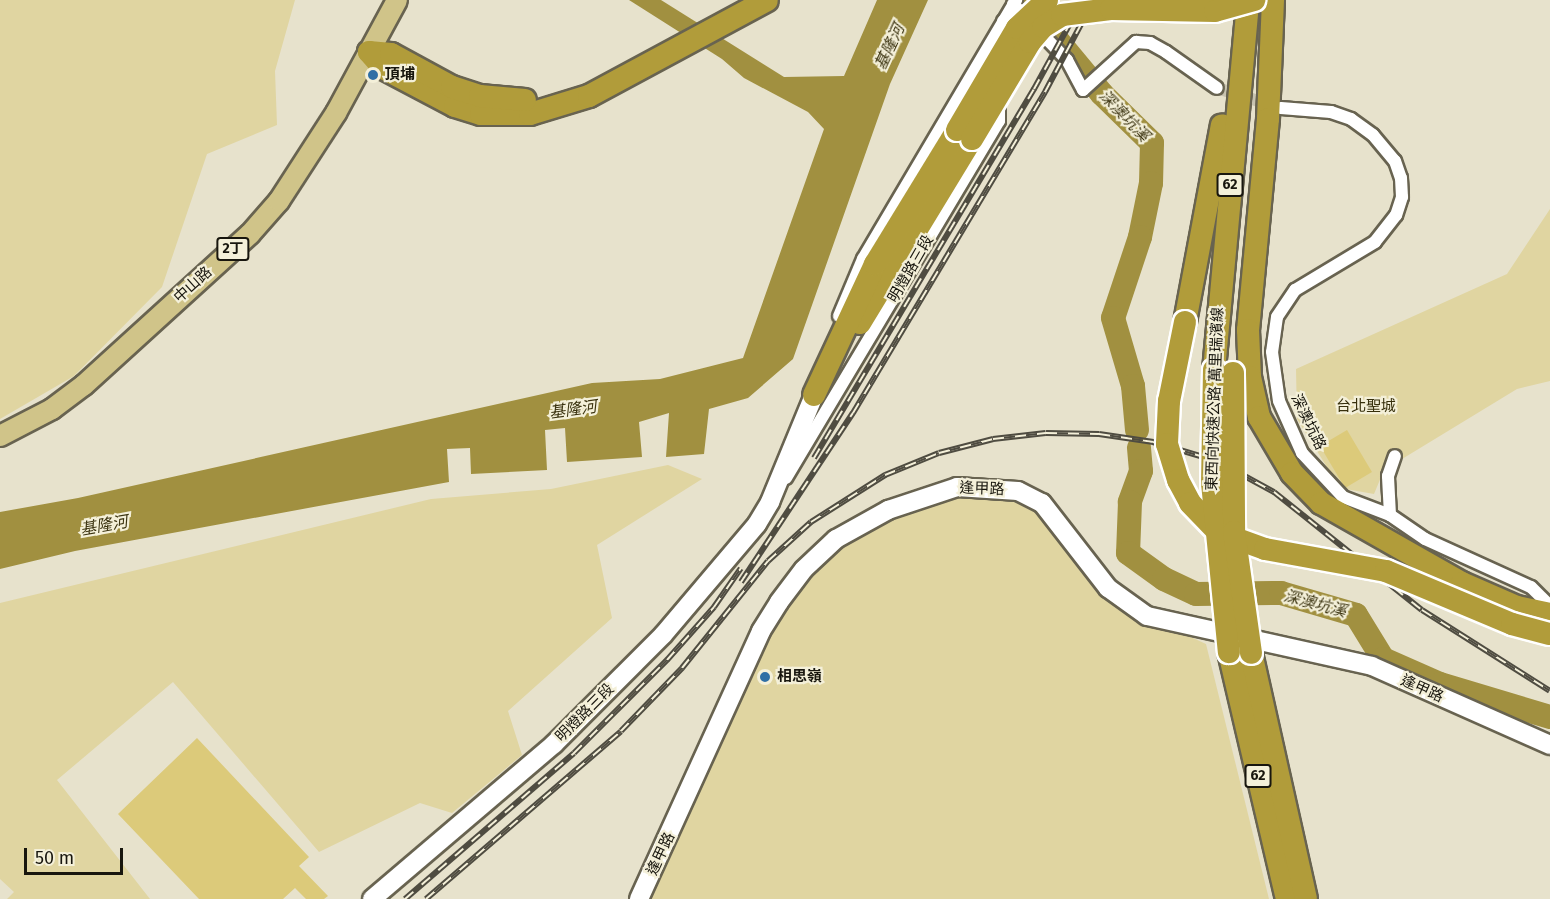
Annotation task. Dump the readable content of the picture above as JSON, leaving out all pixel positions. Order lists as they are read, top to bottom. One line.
{"streets":{"highway":["62","東西向快速公路 萬里瑞濱線"],"main road":["2丁","明燈路三段","中山路","逢甲路"],"street":["深澳坑路"]},"water":["基隆河","深澳坑溪"],"parks":["台北聖城"],"places":["頂埔","相思嶺"],"scale_bar":"50 m"}
